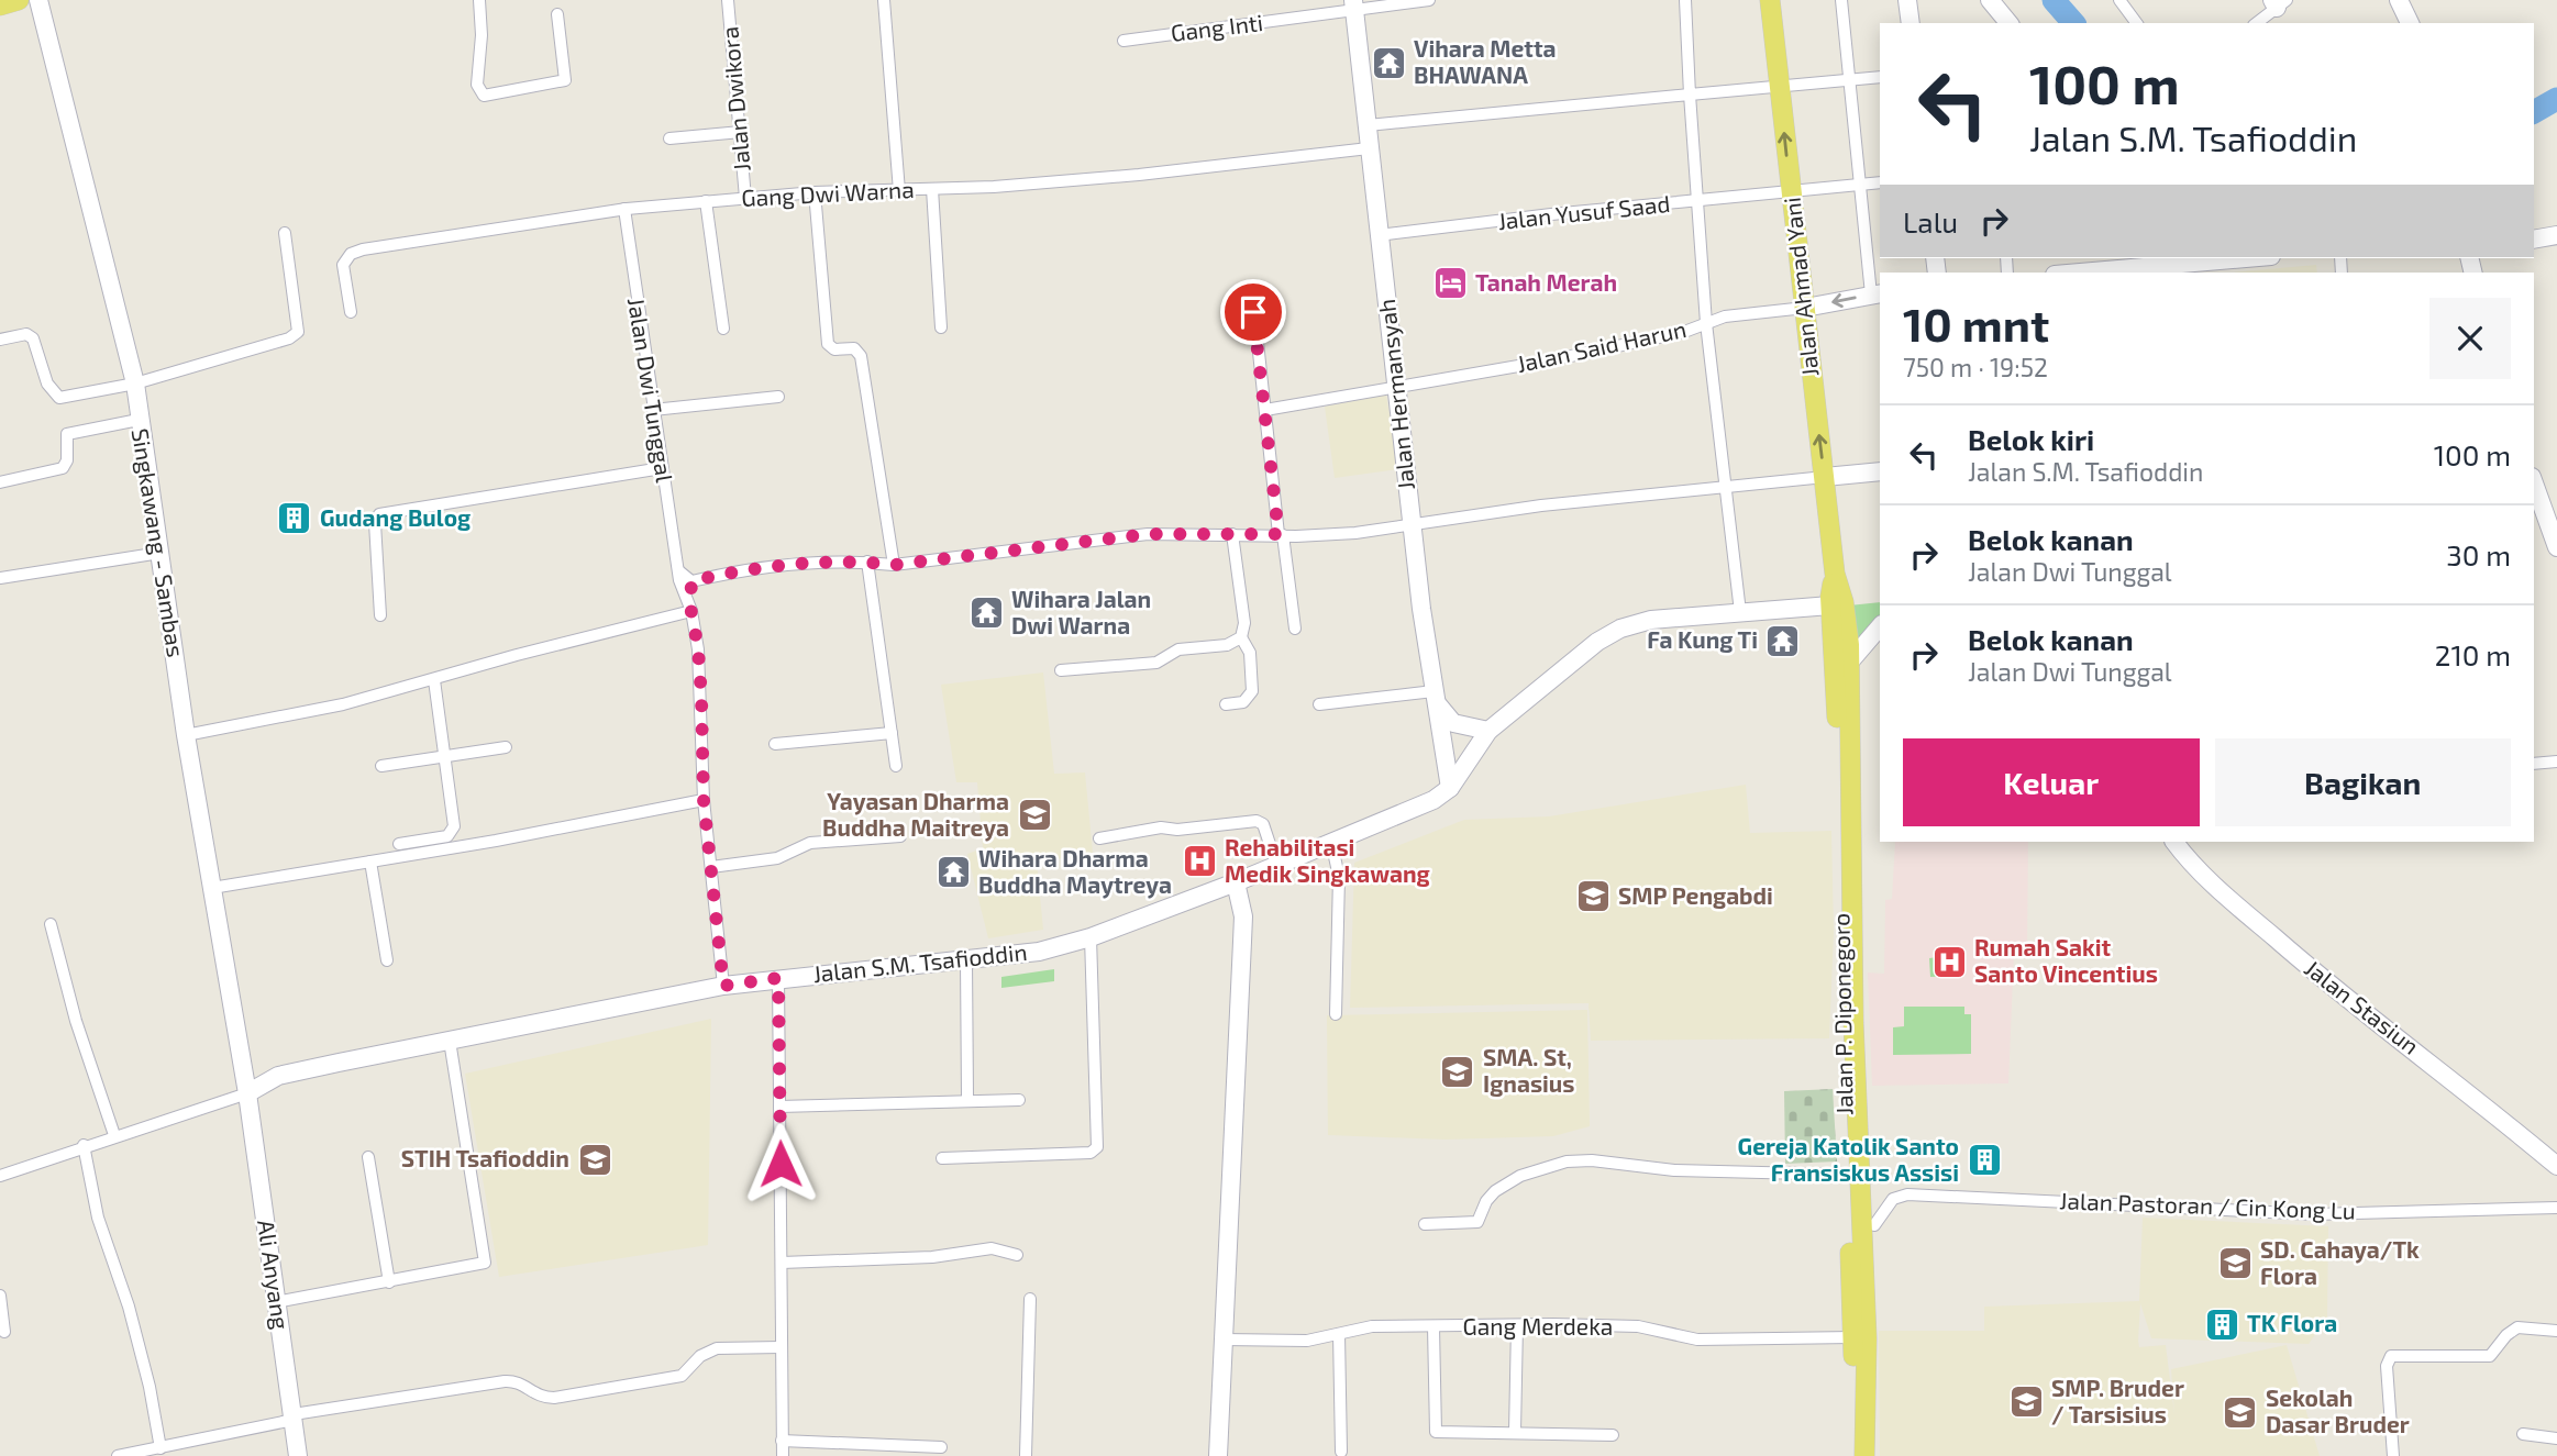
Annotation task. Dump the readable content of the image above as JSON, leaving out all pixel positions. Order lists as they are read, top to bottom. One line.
{"streets":{"main road":["Jalan Ahmad Yani","Jalan P. Diponegoro"],"street":["Gang Inti","Jalan Dwikora","Gang Dwi Warna","Jalan Yusuf Saad","Jalan Said Harun","Jalan Dwi Tunggal","Jalan Hermansyah","Singkawang - Sambas","Jalan S.M. Tsafioddin","Jalan Stasiun","Jalan Pastoran / Cin Kong Lu","Ali Anyang","Gang Merdeka"]},"crossings":[["Gang Inti","Jalan Hermansyah"],["Jalan Dwikora","Gang Dwi Warna"],["Gang Dwi Warna","Jalan Dwi Tunggal"],["Gang Dwi Warna","Jalan Hermansyah"],["Jalan Yusuf Saad","Jalan Ahmad Yani"],["Jalan Yusuf Saad","Jalan Hermansyah"],["Jalan Ahmad Yani","Jalan Said Harun"],["Jalan Ahmad Yani","Jalan P. Diponegoro"],["Jalan Said Harun","Jalan Hermansyah"],["Jalan Dwi Tunggal","Jalan S.M. Tsafioddin"],["Jalan Hermansyah","Jalan S.M. Tsafioddin"],["Singkawang - Sambas","Jalan S.M. Tsafioddin"],["Singkawang - Sambas","Ali Anyang"],["Jalan S.M. Tsafioddin","Jalan P. Diponegoro"],["Jalan S.M. Tsafioddin","Ali Anyang"],["Jalan P. Diponegoro","Gang Merdeka"]],"one_way":["Jalan Ahmad Yani"],"places":{"temple":["Vihara Metta BHAWANA","Wihara Jalan Dwi Warna","Fa Kung Ti","Wihara Dharma Buddha Maytreya"],"hotel":["Tanah Merah"],"building":["Gudang Bulog","Gereja Katolik Santo Fransiskus Assisi","TK Flora"],"school or university":["Yayasan Dharma Buddha Maitreya","SMP Pengabdi","SMA. St, Ignasius","STIH Tsafioddin","SD. Cahaya/Tk Flora","SMP. Bruder / Tarsisius","Sekolah Dasar Bruder"],"hospital":["Rehabilitasi Medik Singkawang","Rumah Sakit Santo Vincentius"]},"page":{"turn":["100 m","Jalan S.M. Tsafioddin"],"then":"Lalu","heading":["10 mnt","750 m · 19:52"],"list":[{"name":"Belok kiri","note":"Jalan S.M. Tsafioddin","value":"100 m"},{"name":"Belok kanan","note":"Jalan Dwi Tunggal","value":"30 m"},{"name":"Belok kanan","note":"Jalan Dwi Tunggal","value":"210 m"}],"buttons":["Keluar","Bagikan"]}}
